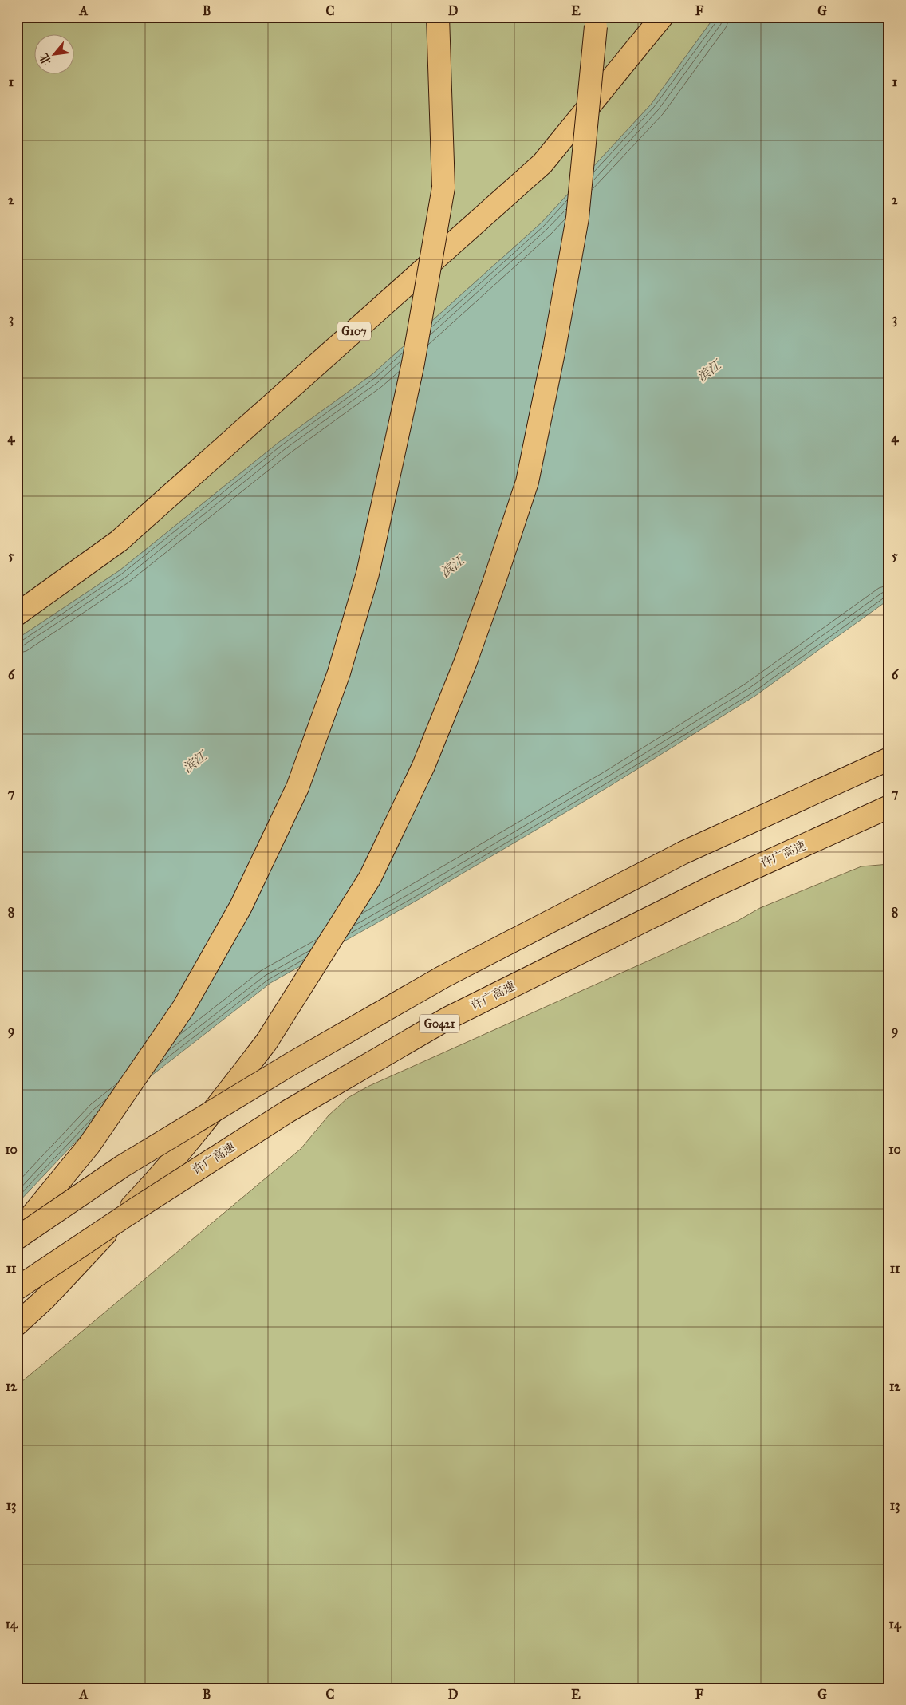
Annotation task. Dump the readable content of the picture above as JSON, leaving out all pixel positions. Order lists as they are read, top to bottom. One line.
{"streets":{"highway":["G107","许广高速","G0421"]},"water":["滨江"],"north":"bottom left","grid":{"columns":["A","B","C","D","E","F","G"],"rows":["1","2","3","4","5","6","7","8","9","10","11","12","13","14"]}}
